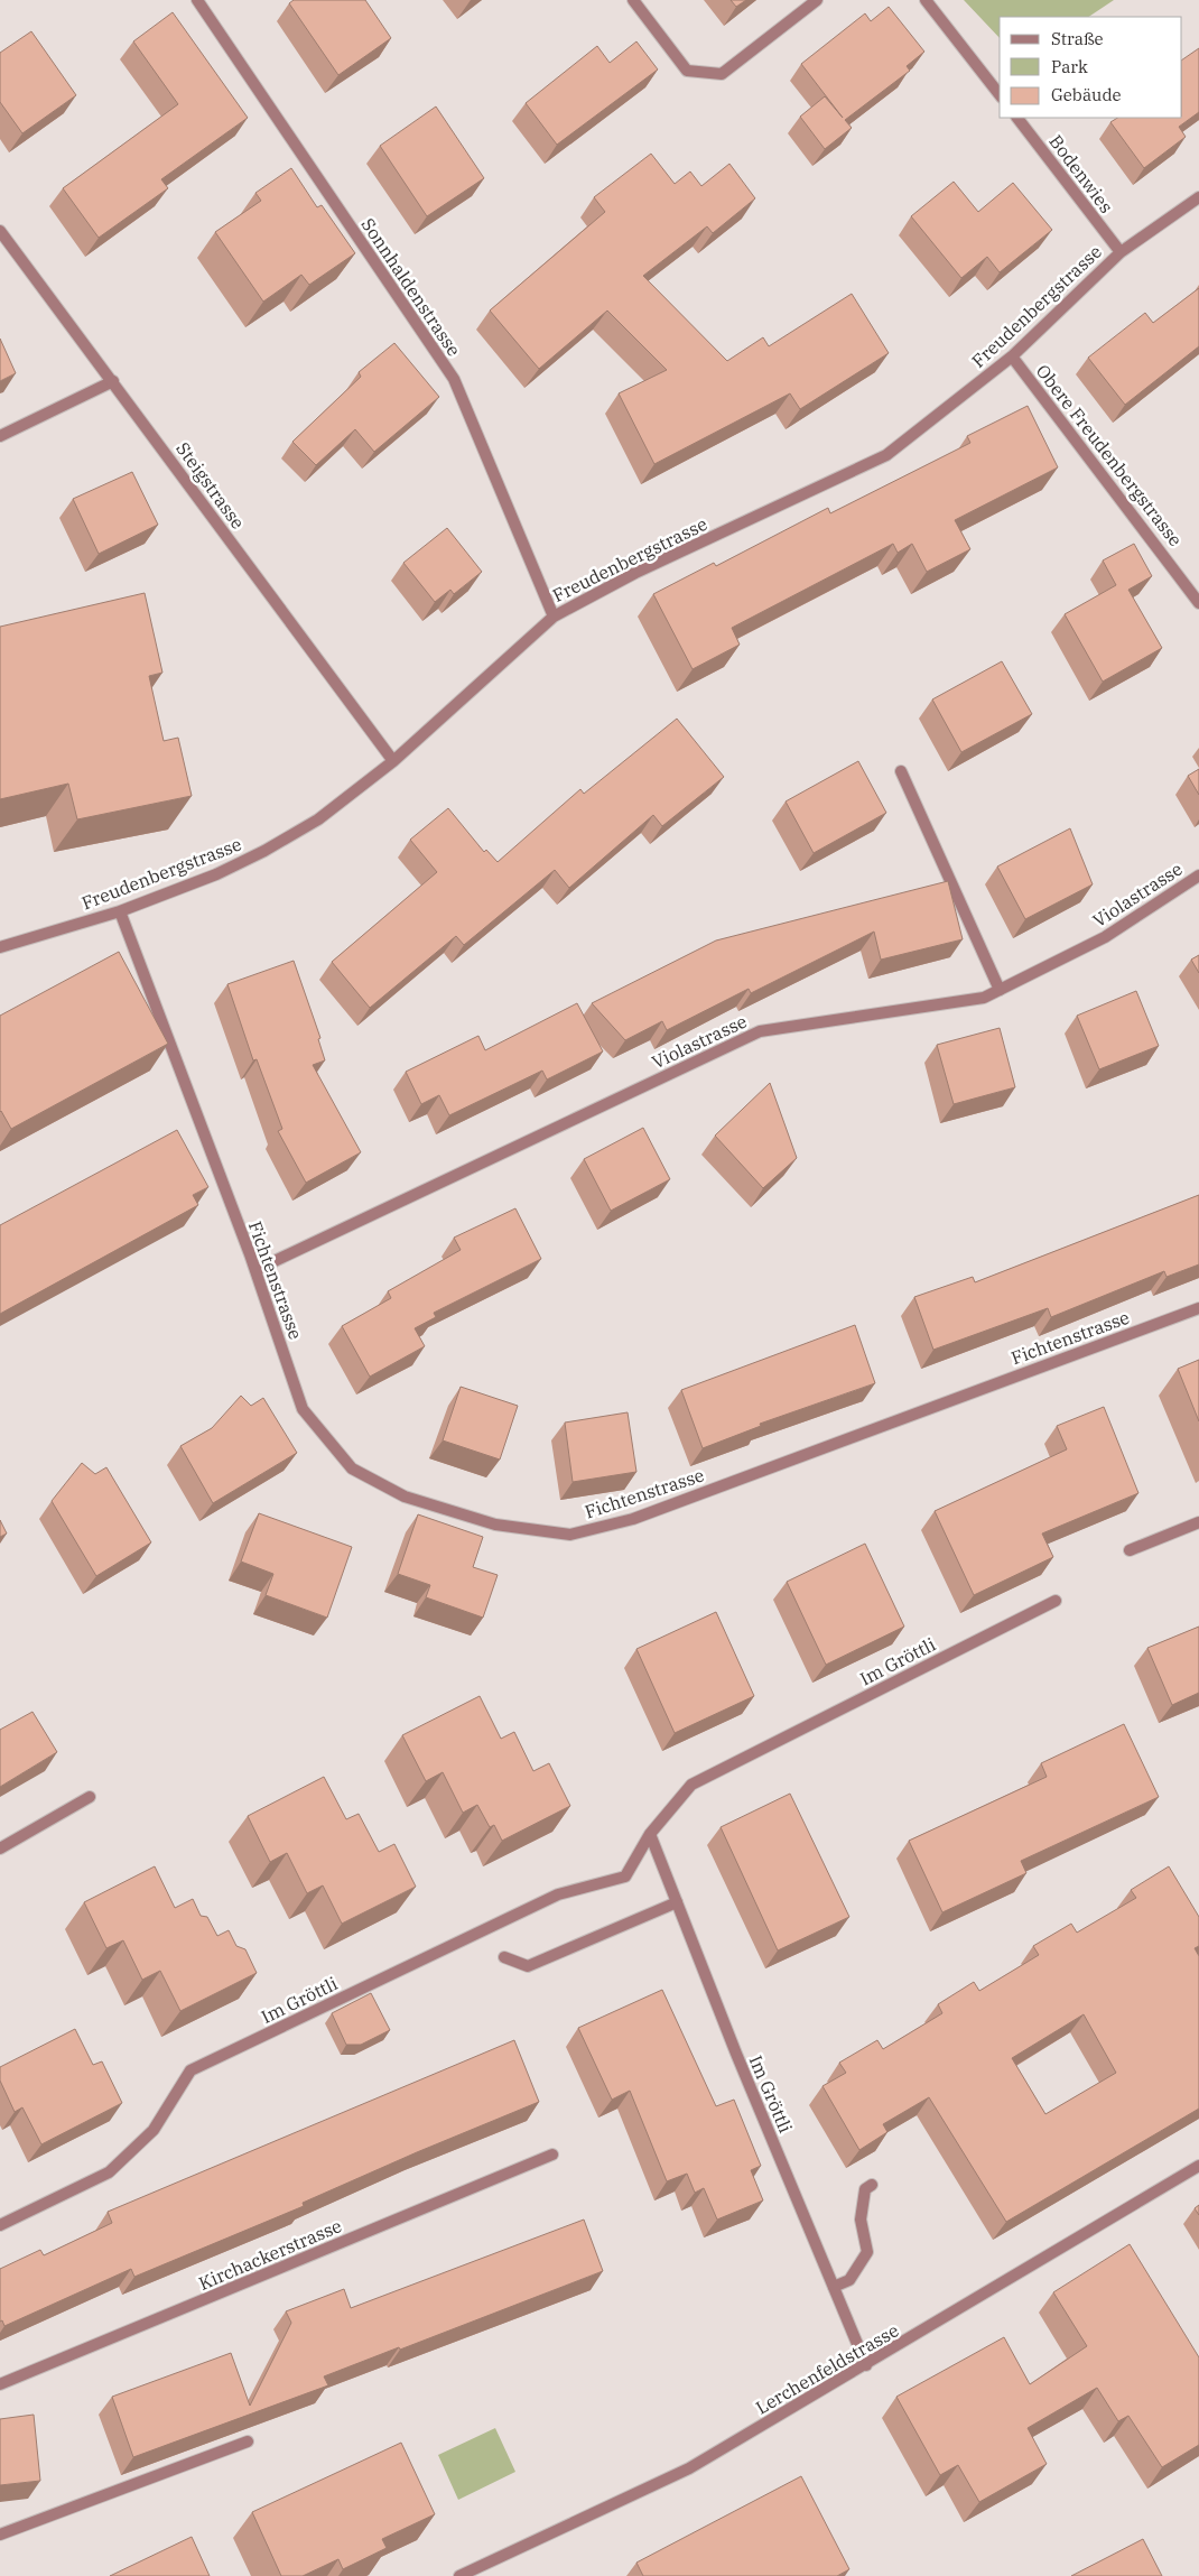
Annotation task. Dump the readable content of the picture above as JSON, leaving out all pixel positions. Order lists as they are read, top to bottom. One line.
{"streets":{"street":["Bodenwies","Sonnhaldenstrasse","Freudenbergstrasse","Obere Freudenbergstrasse","Steigstrasse","Violastrasse","Fichtenstrasse","Im Gröttli","Kirchackerstrasse","Lerchenfeldstrasse"]},"crossings":[["Bodenwies","Freudenbergstrasse"],["Sonnhaldenstrasse","Freudenbergstrasse"],["Freudenbergstrasse","Obere Freudenbergstrasse"],["Freudenbergstrasse","Steigstrasse"],["Freudenbergstrasse","Fichtenstrasse"],["Violastrasse","Fichtenstrasse"],["Im Gröttli","Lerchenfeldstrasse"]],"legend":["Straße","Park","Gebäude"]}
